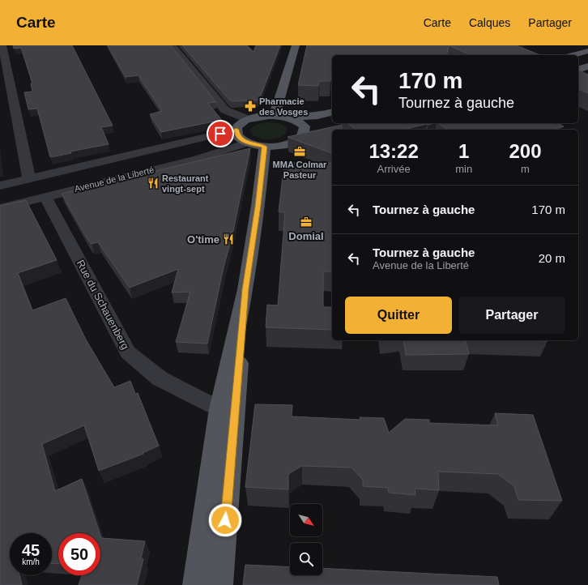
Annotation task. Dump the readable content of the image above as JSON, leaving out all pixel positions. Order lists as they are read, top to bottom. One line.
{"streets":{"street":["Avenue de la Liberté","Rue du Schauenberg"]},"crossings":[["Avenue de la Liberté","Rue du Schauenberg"]],"places":{"pharmacy":["Pharmacie des Vosges"],"office":["MMA Colmar Pasteur","Domial"],"restaurant":["Restaurant vingt-sept","O'time"]},"north":"bottom right","page":{"header":"Carte","nav":["Carte","Calques","Partager"],"turn":["170 m","Tournez à gauche"],"eta":["13:22","Arrivée","1","min","200","m"],"list":[{"name":"Tournez à gauche","value":"170 m"},{"name":"Tournez à gauche","note":"Avenue de la Liberté","value":"20 m"}],"buttons":["Quitter","Partager"],"speed":"45 km/h","limit":"50"}}
